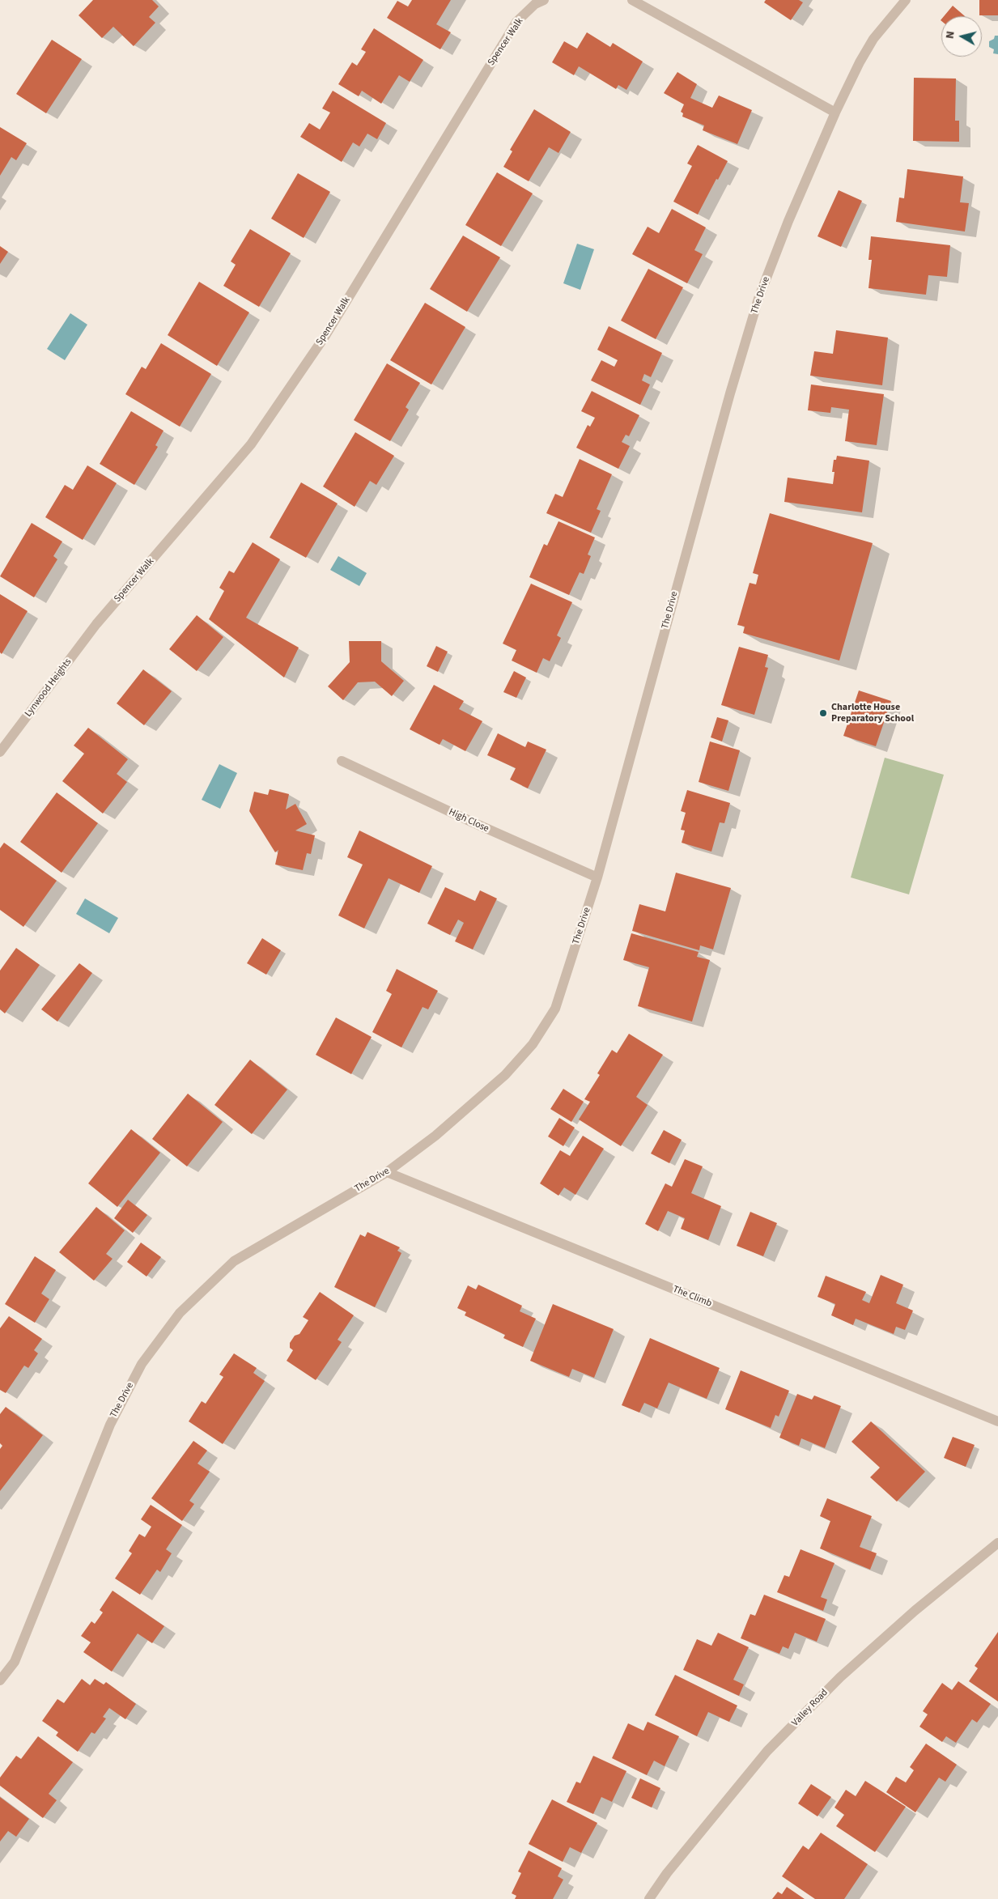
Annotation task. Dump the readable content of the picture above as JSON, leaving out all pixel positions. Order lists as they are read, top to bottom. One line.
{"streets":{"street":["Spencer Walk","The Drive","Lynwood Heights","High Close","The Climb","Valley Road"]},"crossings":[["Spencer Walk","Lynwood Heights"],["The Drive","High Close"],["The Drive","The Climb"]],"places":["Charlotte House Preparatory School"],"north":"left"}
